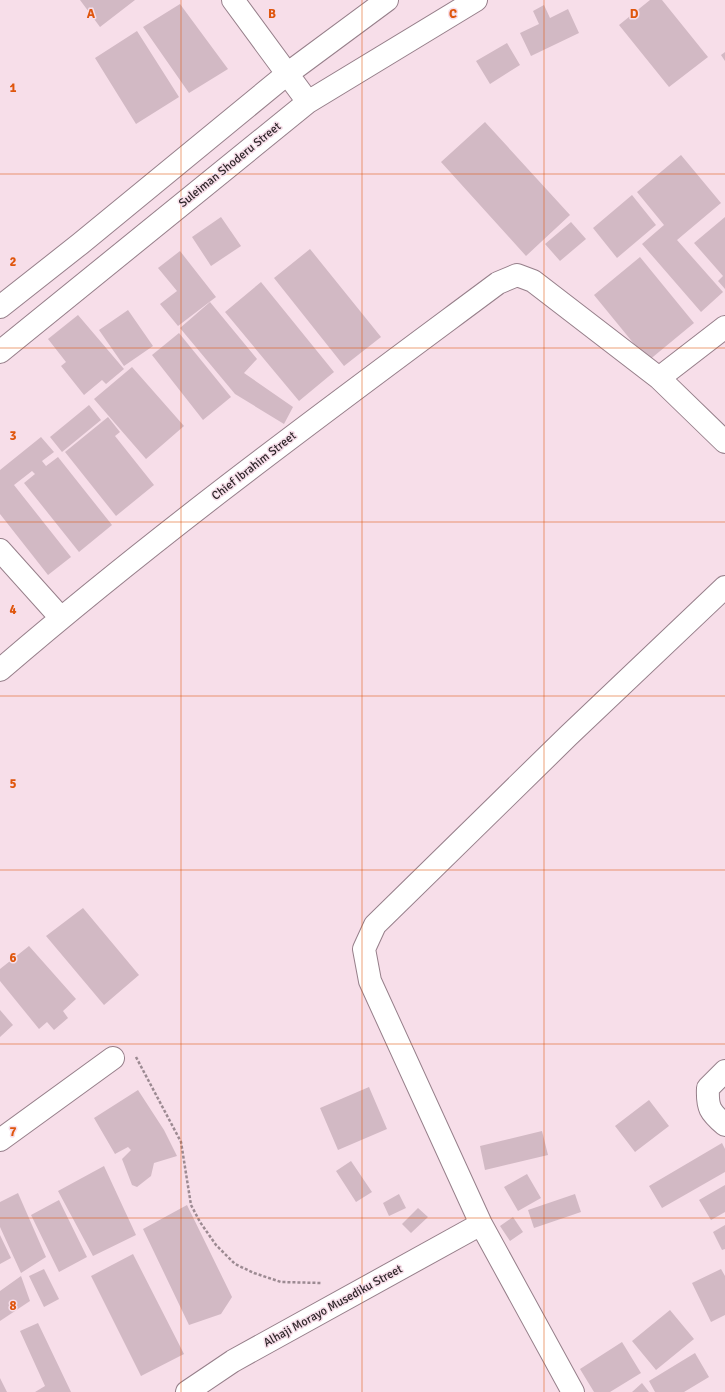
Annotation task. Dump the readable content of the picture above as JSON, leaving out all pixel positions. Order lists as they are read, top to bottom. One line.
{"streets":{"street":["Suleiman Shoderu Street","Chief Ibrahim Street","Alhaji Morayo Musediku Street"]},"grid":{"columns":["A","B","C","D"],"rows":["1","2","3","4","5","6","7","8"]}}
